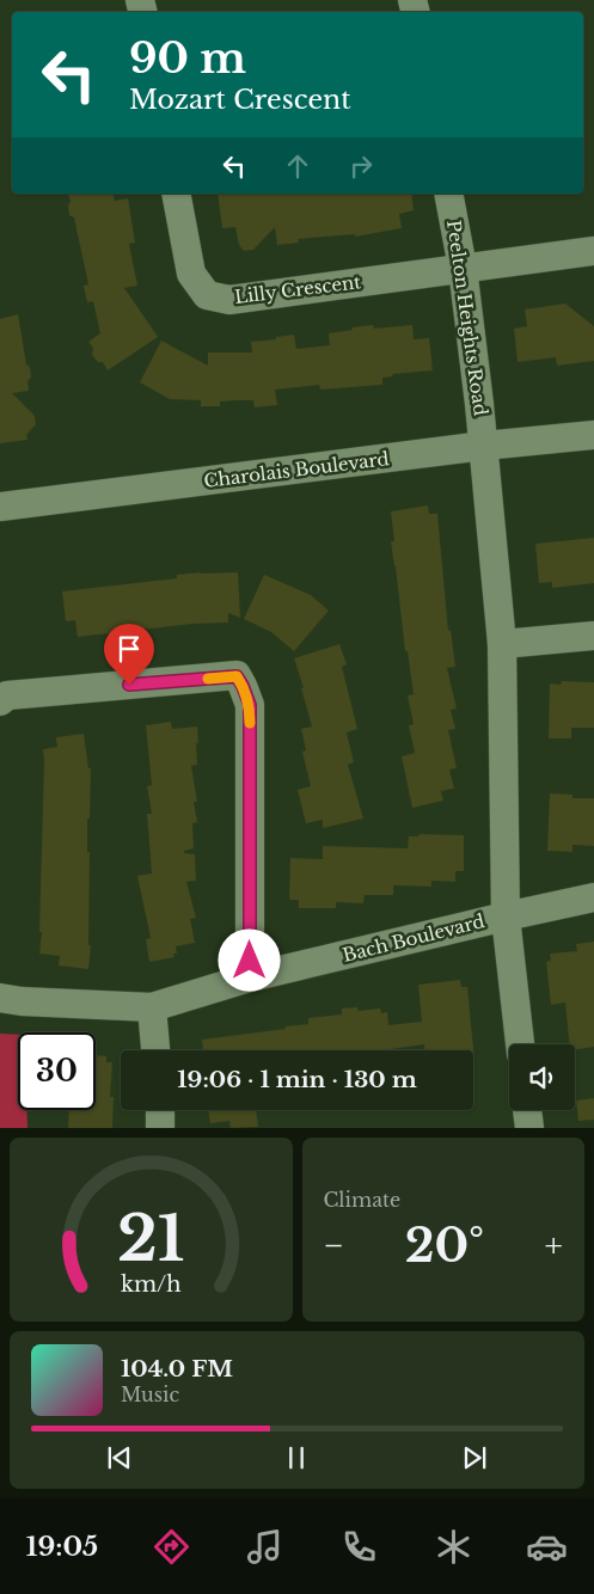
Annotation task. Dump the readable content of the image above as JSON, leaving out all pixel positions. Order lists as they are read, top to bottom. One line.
{"streets":{"street":["Lilly Crescent","Peelton Heights Road","Charolais Boulevard","Bach Boulevard"]},"crossings":[["Lilly Crescent","Peelton Heights Road"],["Peelton Heights Road","Charolais Boulevard"],["Peelton Heights Road","Bach Boulevard"],["Charolais Boulevard","Bach Boulevard"]],"page":{"turn":["90 m","Mozart Crescent"],"limit":"30","trip":"19:06 · 1 min · 130 m","tile":"Climate","heat":["−","20°","+"],"song":["104.0 FM","Music"],"tabs":"19:05","gauge":["21","km/h"]}}
